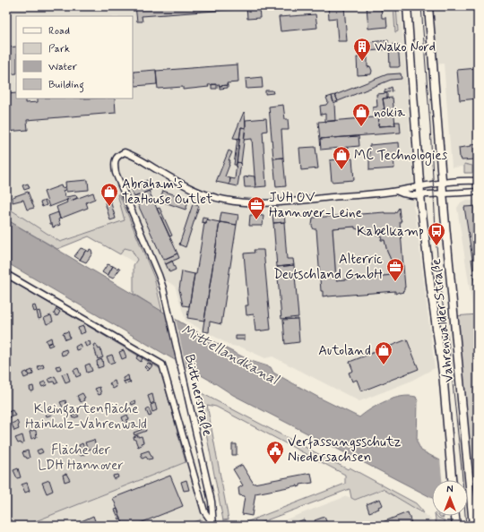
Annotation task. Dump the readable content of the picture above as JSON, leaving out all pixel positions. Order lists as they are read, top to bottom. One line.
{"streets":{"main road":["Vahrenwalder Straße"],"street":["Büttnerstraße"]},"water":["Mittellandkanal"],"parks":["Kleingartenfläche Hainholz-Vahrenwald","Fläche der LDH Hannover"],"places":{"building":["Wako Nord"],"shop":["nokia","MC Technologies","Abraham's TeaHouse Outlet","Autoland"],"office":["JUH OV Hannover-Leine","Alterric Deutschland GmbH"],"bus stop":["Kabelkamp"],"public building":["Verfassungsschutz Niedersachsen"]},"legend":["Road","Park","Water","Building"],"north":"top"}
